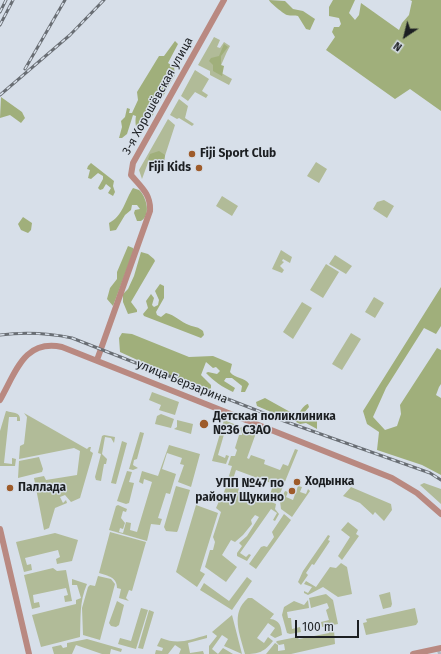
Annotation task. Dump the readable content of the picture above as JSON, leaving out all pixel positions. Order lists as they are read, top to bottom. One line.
{"streets":{"street":["3-я Хорошёвская улица","улица Берзарина"]},"crossings":[["3-я Хорошёвская улица","улица Берзарина"]],"places":["Fiji Sport Club","Fiji Kids","Детская поликлиника №36 СЗАО","Ходынка","Паллада","УПП №47 по району Щукино"],"scale_bar":"100 m","north":"bottom left"}
